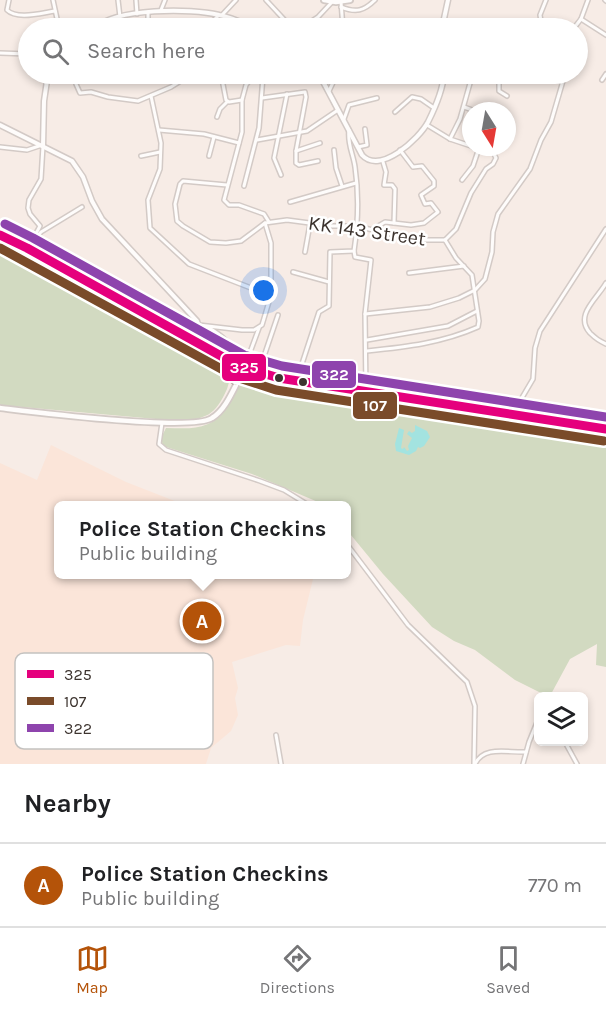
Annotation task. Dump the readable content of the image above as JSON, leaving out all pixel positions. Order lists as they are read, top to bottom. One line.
{"streets":{"street":["KK 143 Street"]},"lines":["transit line 322","transit line 325","transit line 107"],"legend":["325","107","322"],"north":"bottom","page":{"search":"Search here","popup":["Police Station Checkins","Public building"],"pins":"A","heading":"Nearby","list":[{"mark":"A","name":"Police Station Checkins","note":"Public building","value":"770 m"}],"nav":["Map","Directions","Saved"]}}
